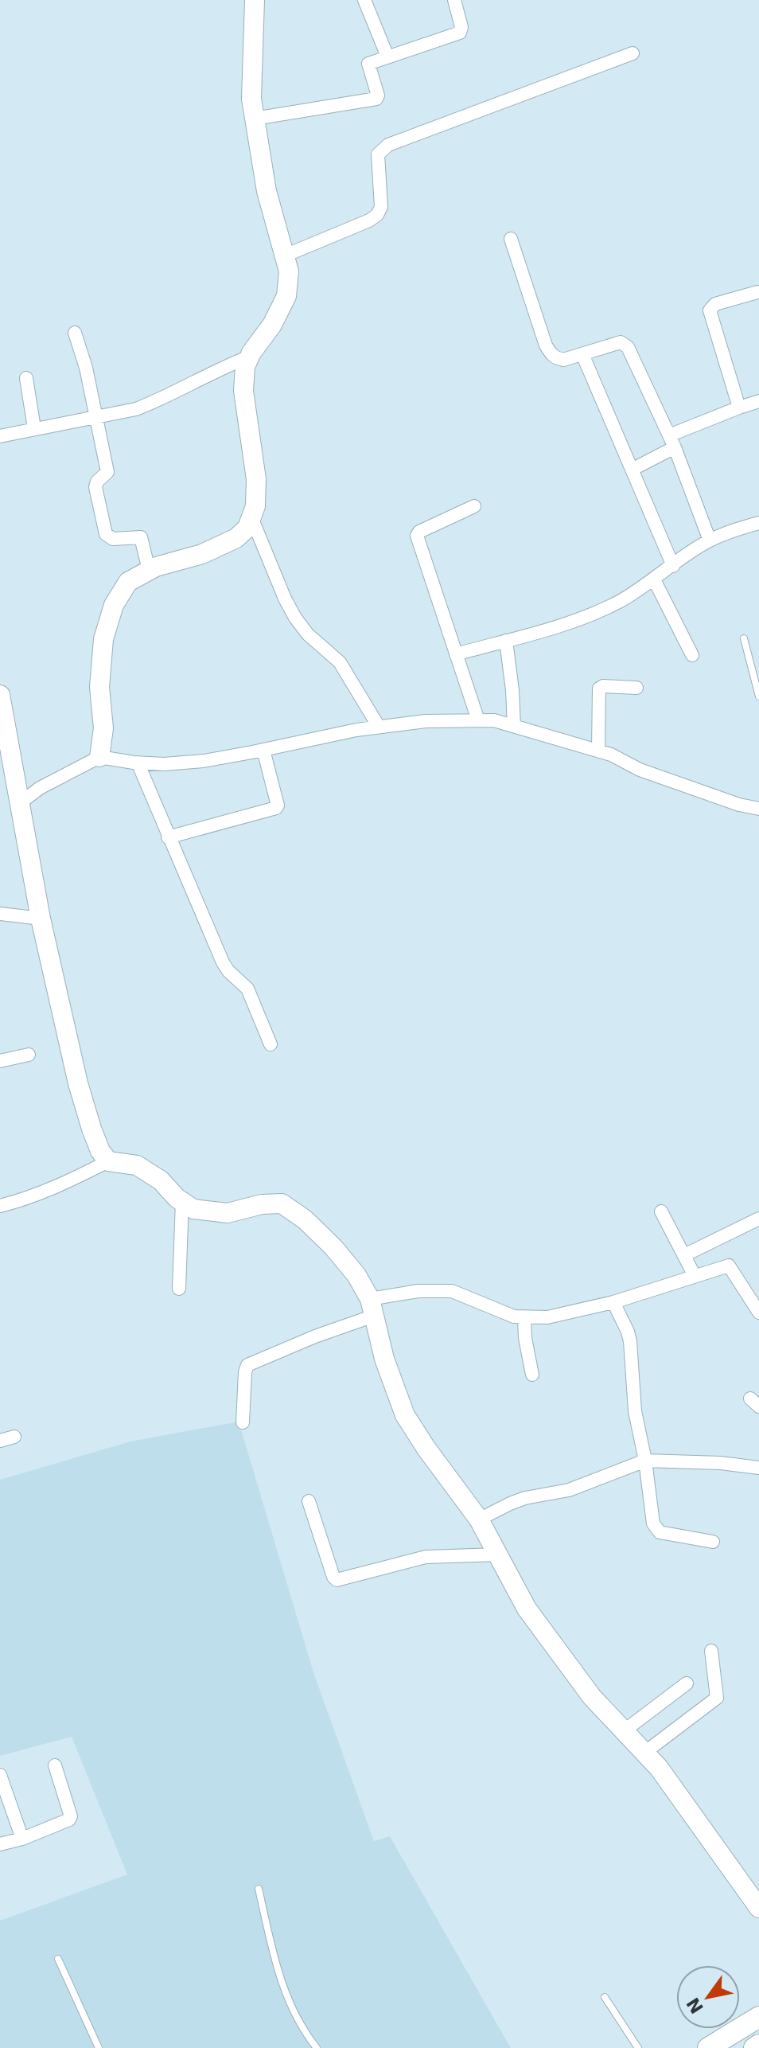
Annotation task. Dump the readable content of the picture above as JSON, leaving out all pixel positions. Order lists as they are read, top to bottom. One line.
{"north":"bottom left"}
